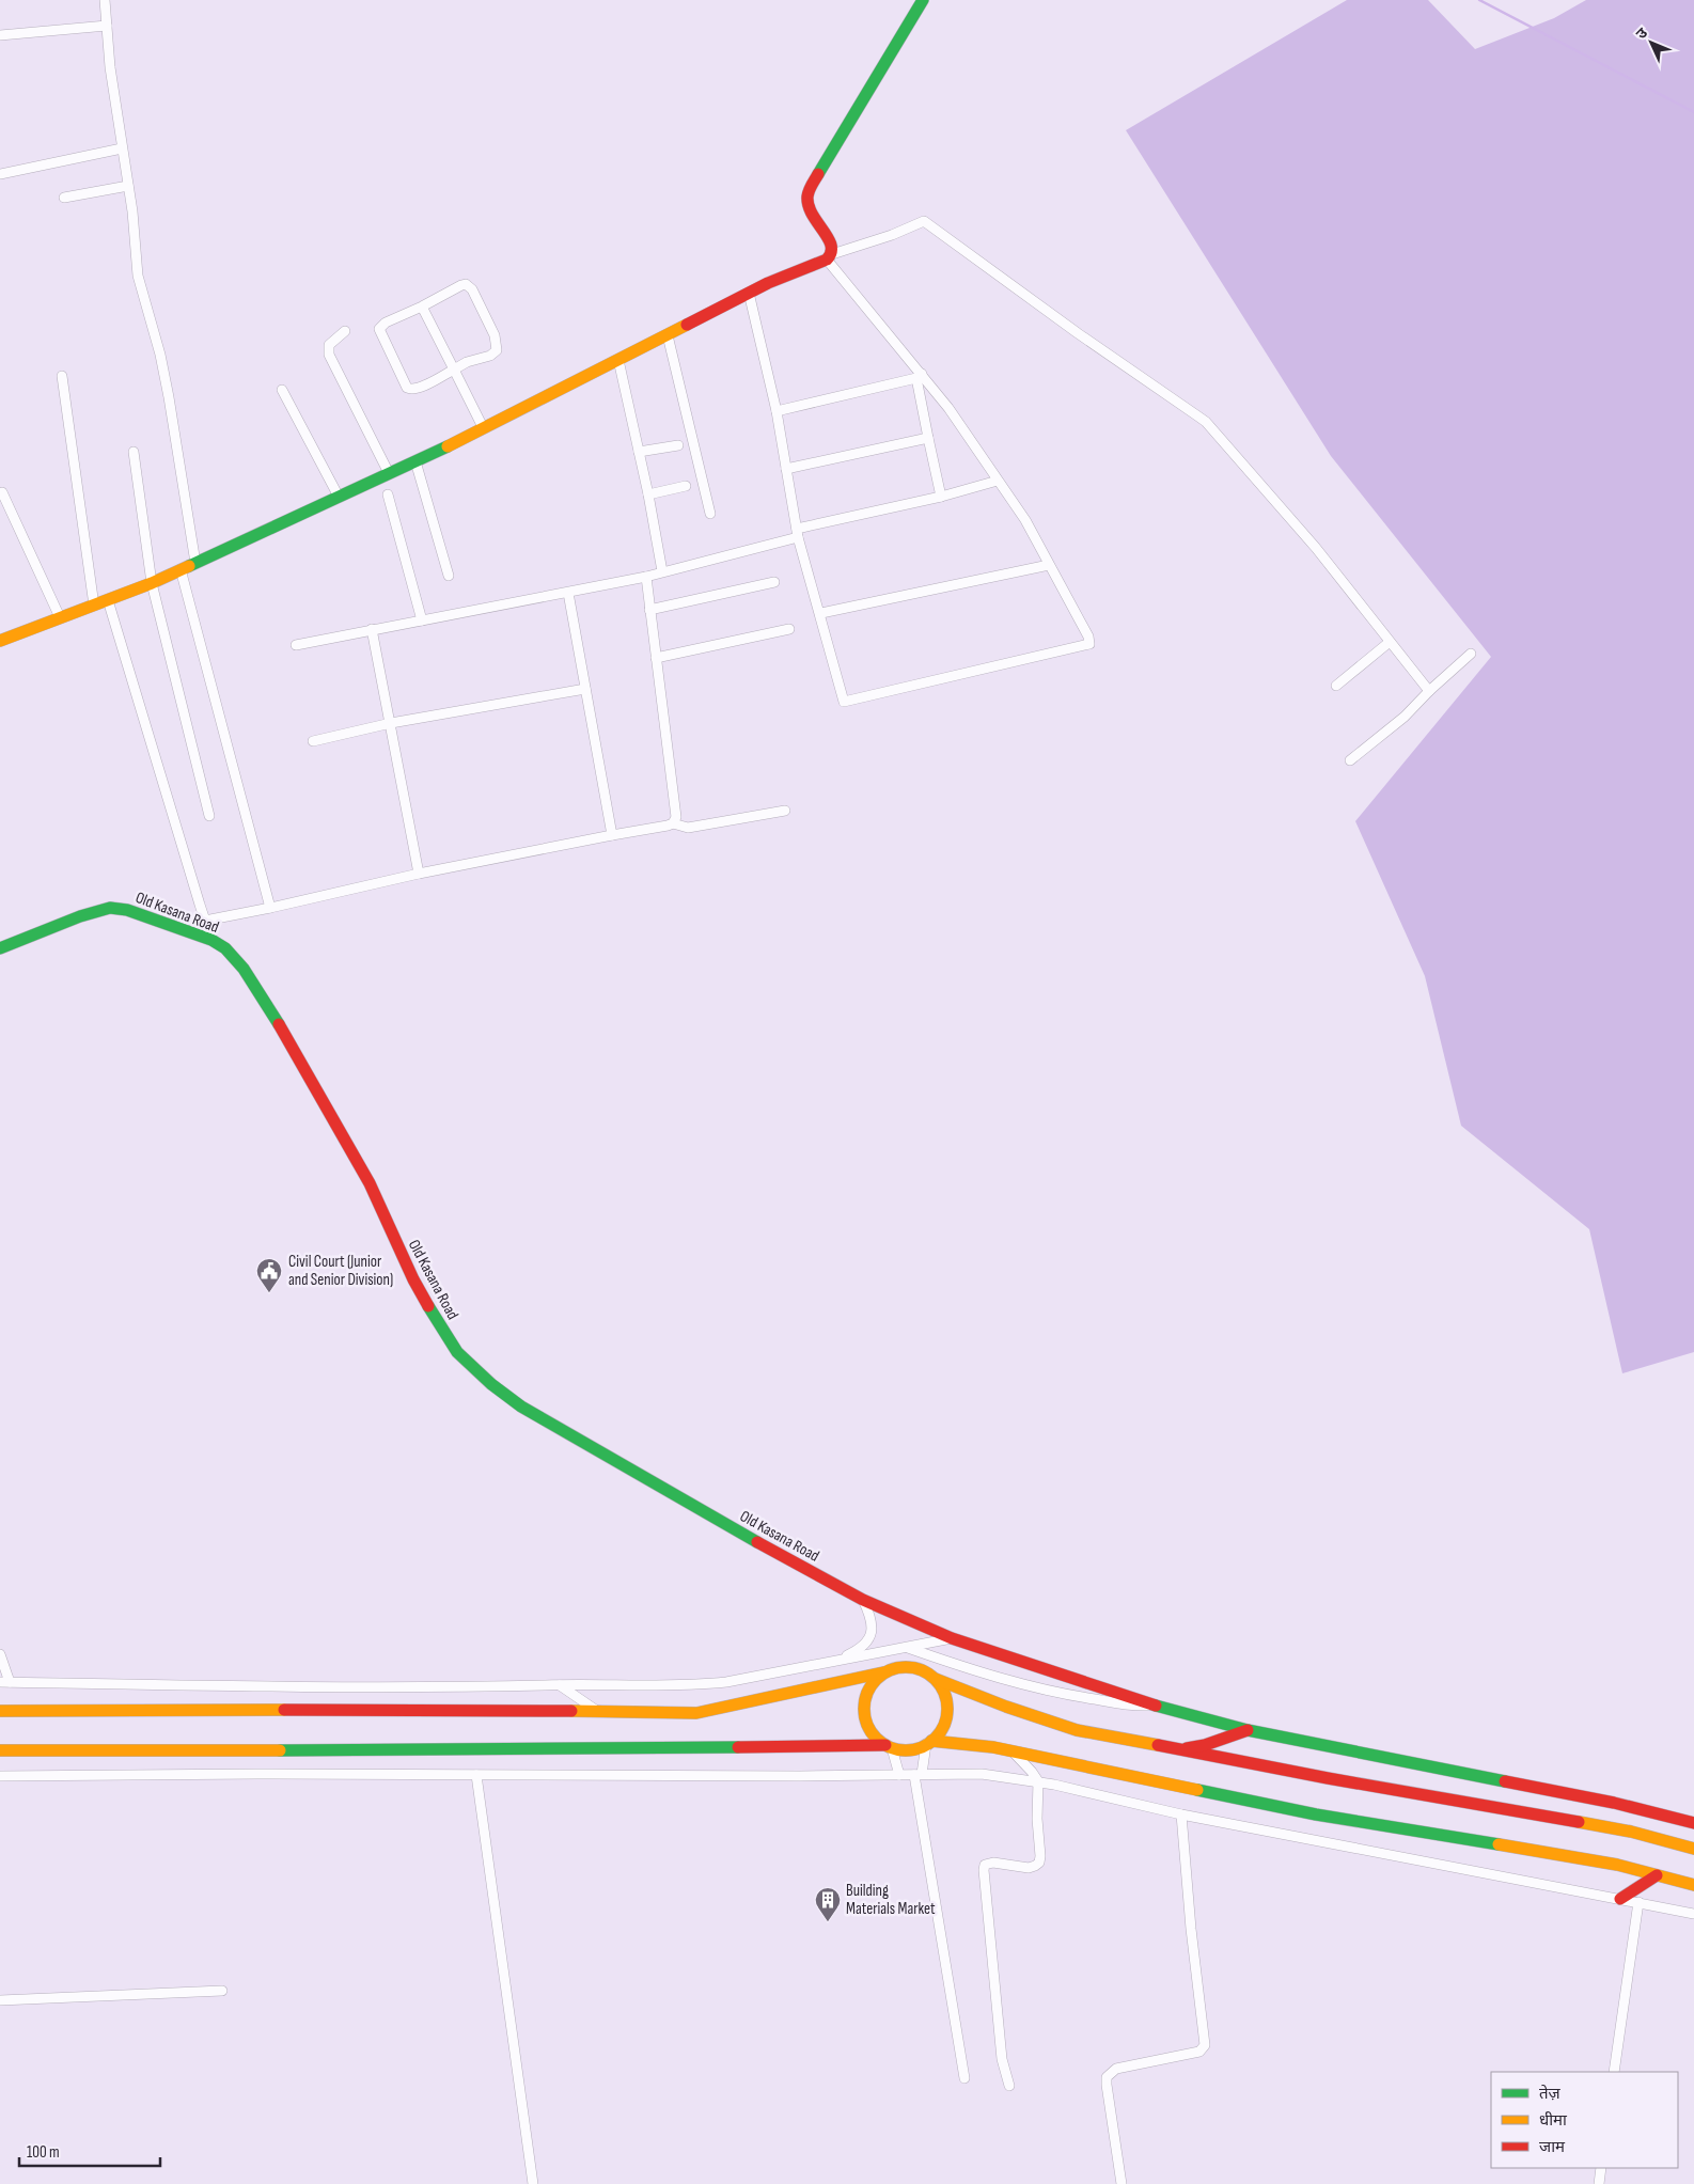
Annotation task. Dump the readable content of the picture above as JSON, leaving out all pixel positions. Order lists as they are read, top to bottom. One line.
{"streets":{"main road":["Old Kasana Road"]},"places":{"public building":["Civil Court (Junior and Senior Division)"],"building":["Building Materials Market"]},"legend":["तेज़","धीमा","जाम"],"scale_bar":"100 m","north":"top left"}
